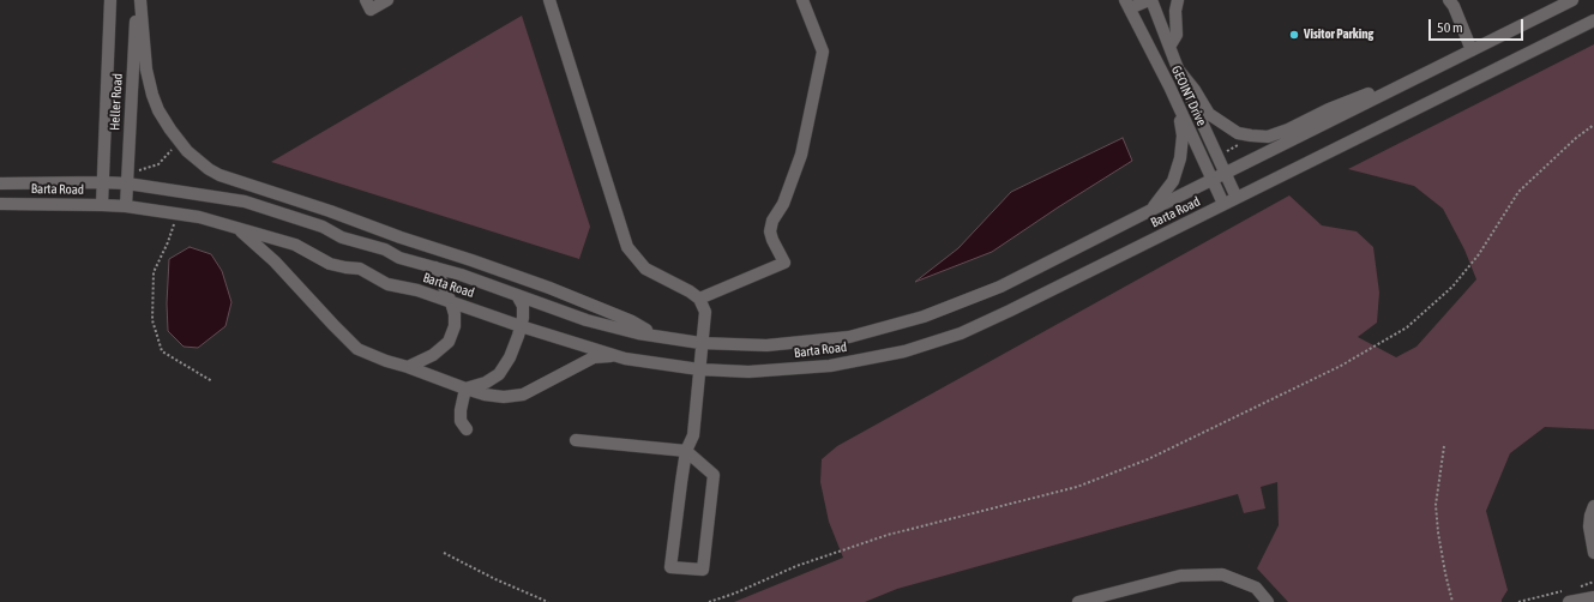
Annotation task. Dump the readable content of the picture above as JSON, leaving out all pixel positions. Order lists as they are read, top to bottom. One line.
{"streets":{"street":["GEOINT Drive","Heller Road","Barta Road"]},"crossings":[["GEOINT Drive","Barta Road"],["Heller Road","Barta Road"]],"places":["Visitor Parking"],"scale_bar":"50 m"}
